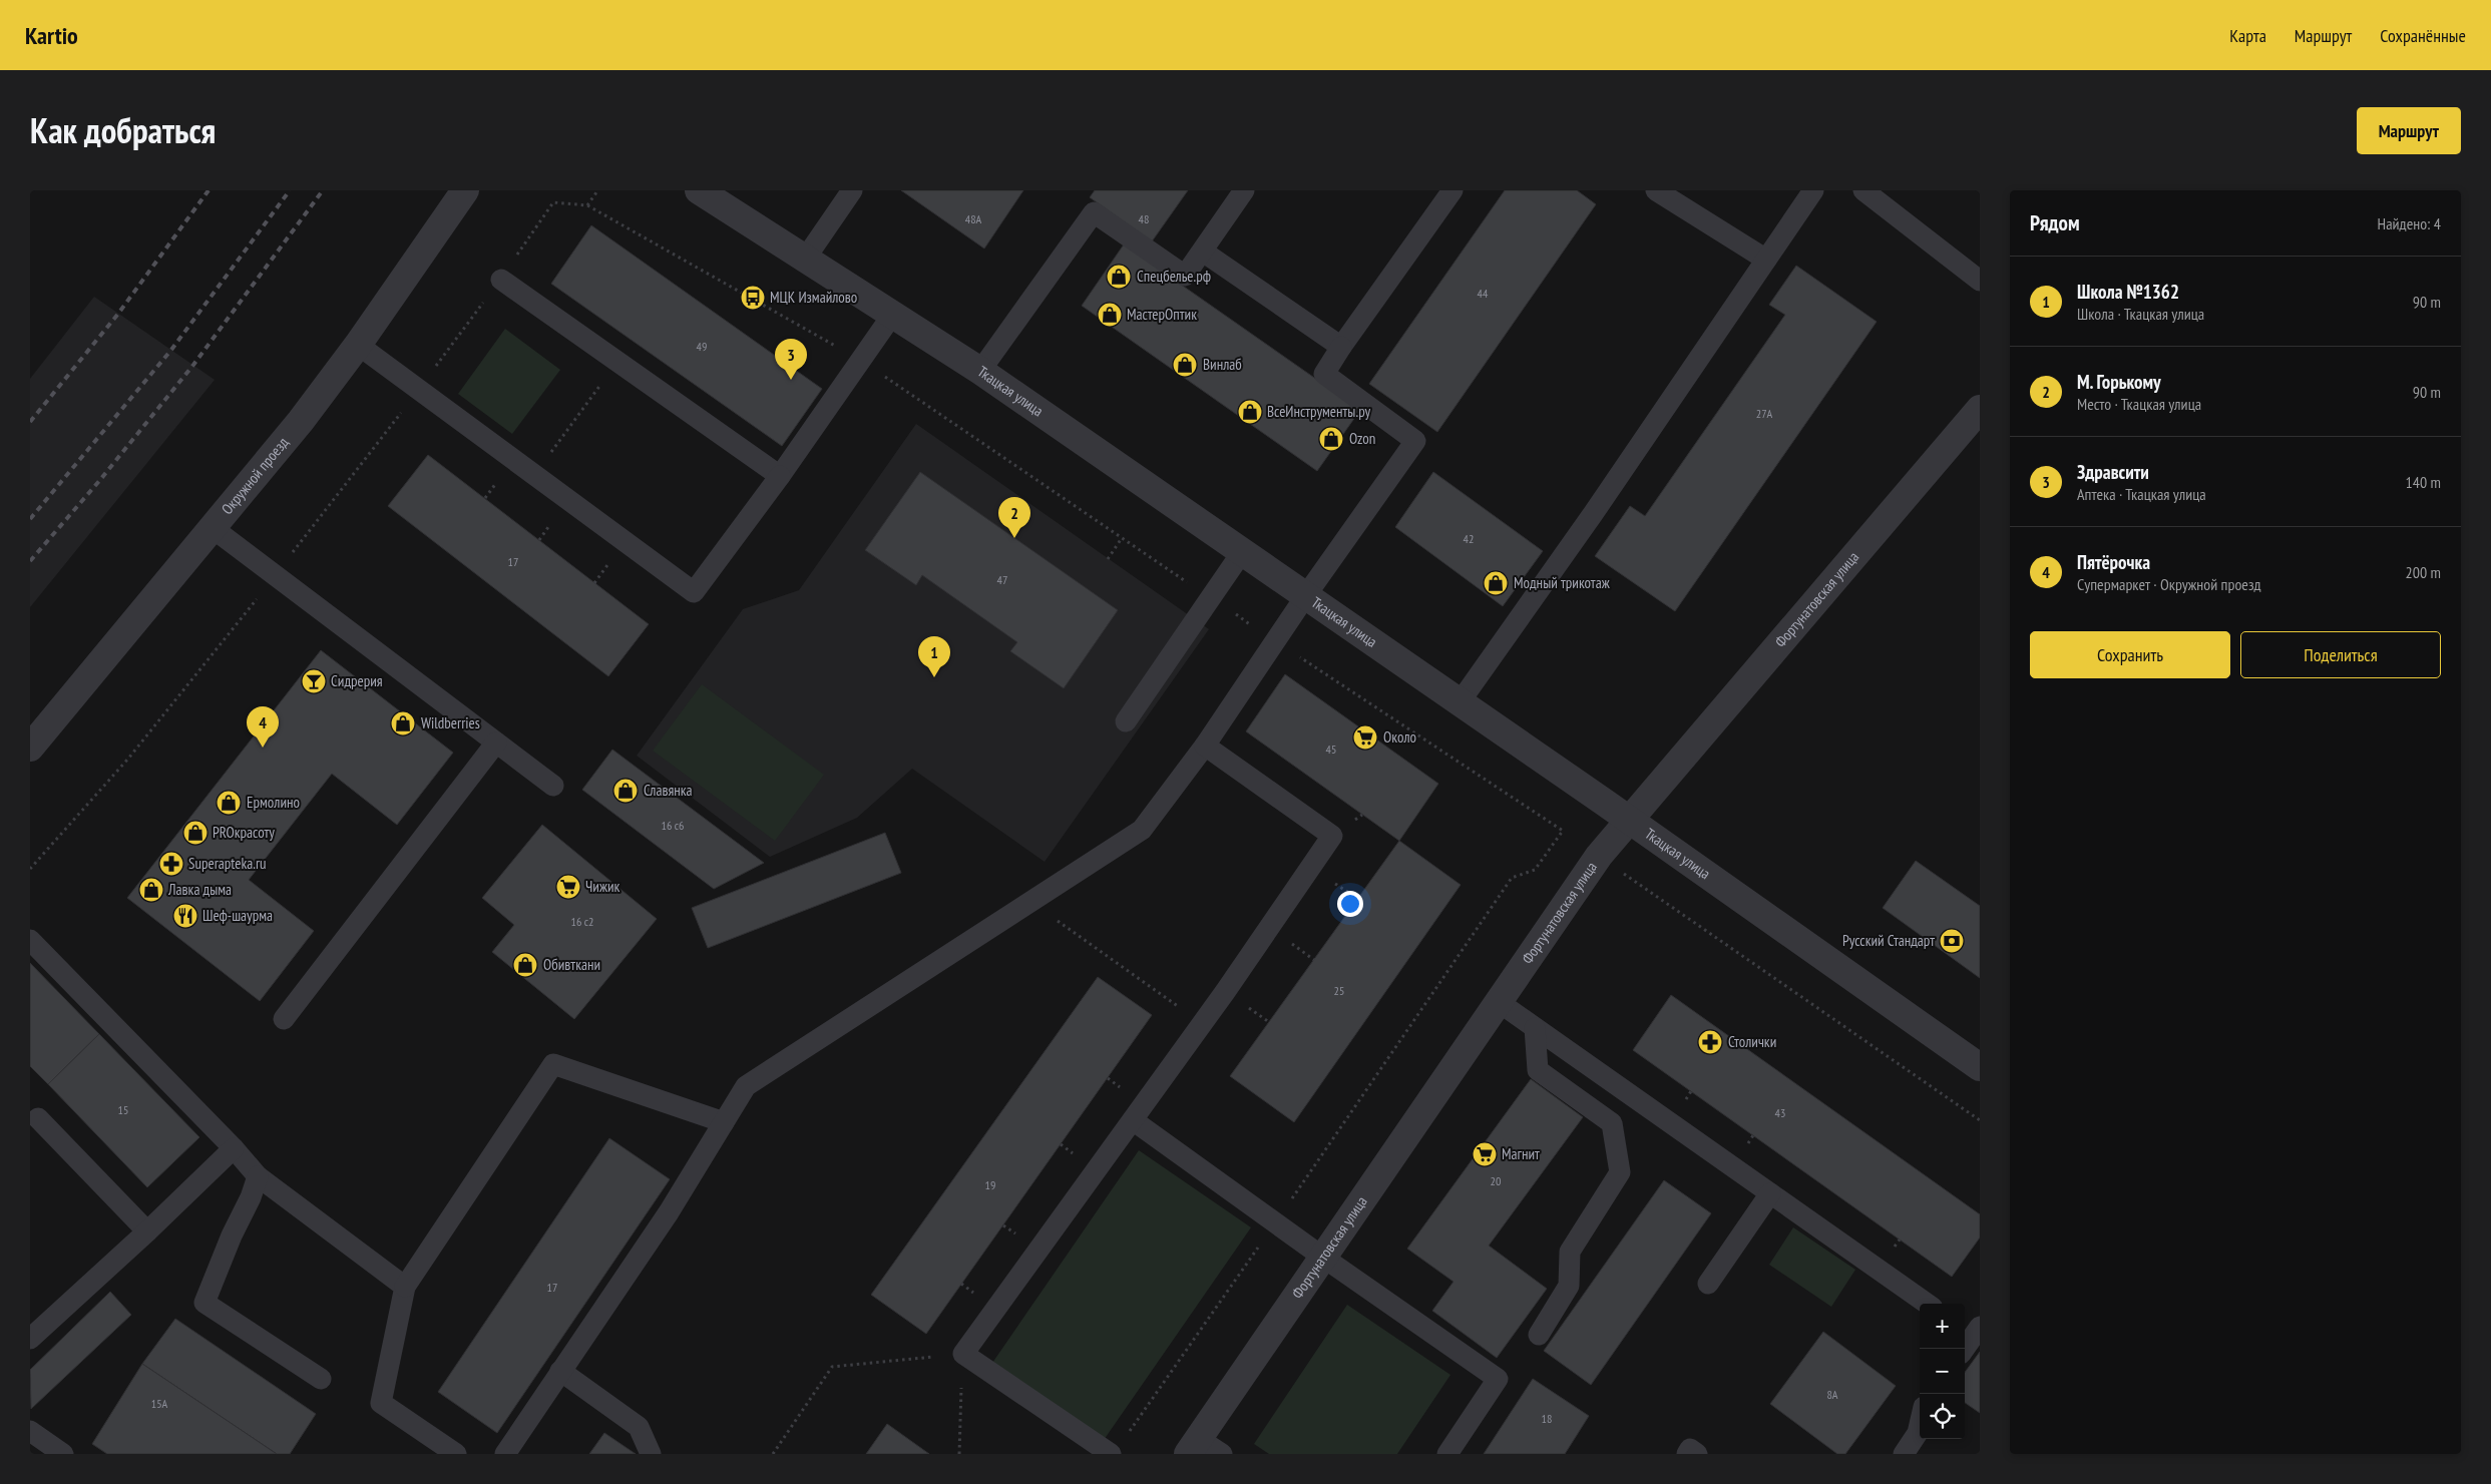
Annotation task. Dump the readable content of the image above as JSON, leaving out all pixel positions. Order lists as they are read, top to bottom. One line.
{"streets":{"street":["Ткацкая улица","Окружной проезд","Фортунатовская улица"]},"crossings":[["Ткацкая улица","Фортунатовская улица"]],"places":{"shop":["Спецбелье.рф","МастерОптик","Винлаб","ВсеИнструменты.ру","Ozon","Модный трикотаж","Wildberries","Славянка","Ермолино","PROкрасоту","Лавка дыма","Обивткани"],"bus stop":["МЦК Измайлово"],"bar":["Сидрерия"],"supermarket":["Около","Чижик","Магнит"],"pharmacy":["Superapteka.ru","Столички"],"restaurant":["Шеф-шаурма"],"bank":["Русский Стандарт"]},"house_numbers":["48А","48","44","49","27А","42","17","47","45","16 с6","16 с2","25","15","43","20","19","17","8А","15А","18"],"page":{"header":"Kartio","nav":["Карта","Маршрут","Сохранённые"],"title":"Как добраться","buttons":["Маршрут",["Сохранить","Поделиться"]],"heading":["Рядом","Найдено: 4"],"list":[{"mark":"1","name":"Школа №1362","note":"Школа · Ткацкая улица","value":"90 m"},{"mark":"2","name":"М. Горькому","note":"Место · Ткацкая улица","value":"90 m"},{"mark":"3","name":"Здравсити","note":"Аптека · Ткацкая улица","value":"140 m"},{"mark":"4","name":"Пятёрочка","note":"Супермаркет · Окружной проезд","value":"200 m"}],"pins":["3","2","1","4"],"map_buttons":["+","−"]}}
